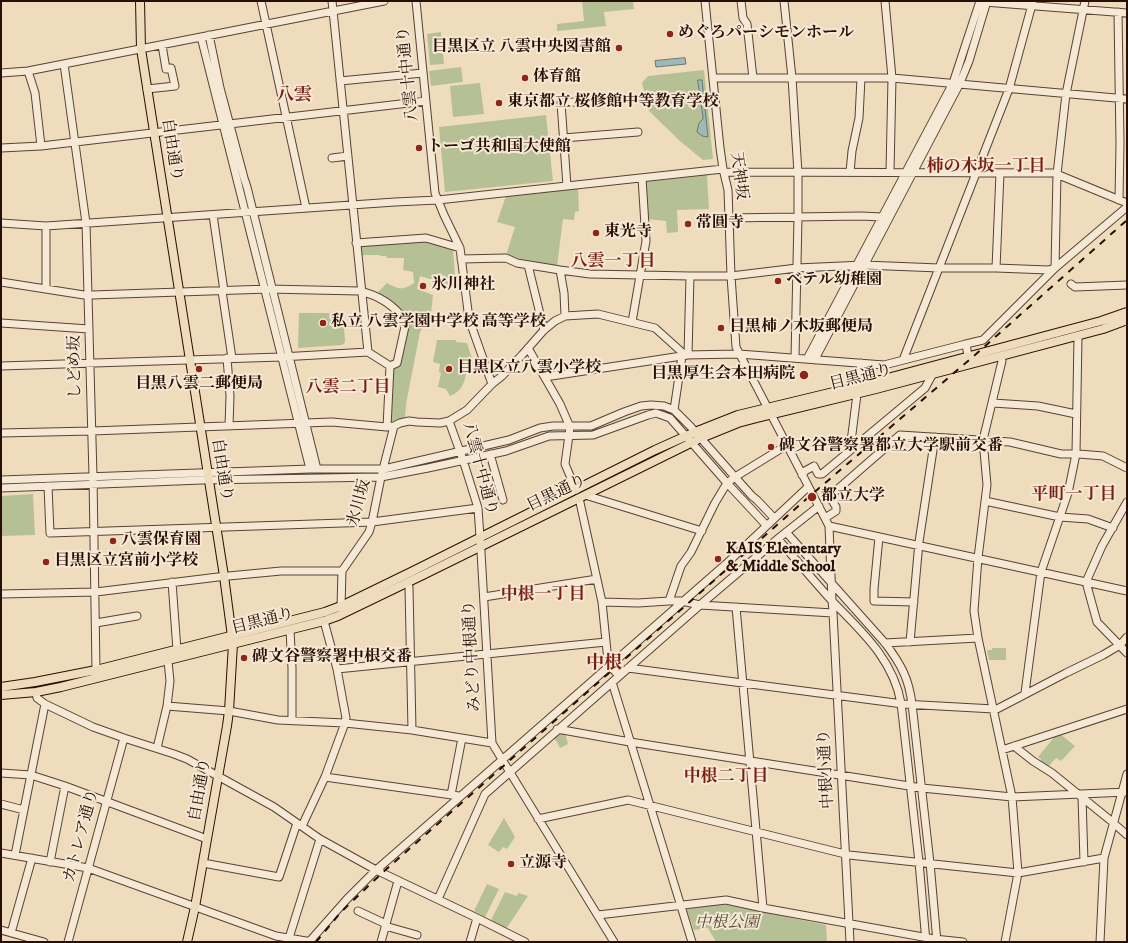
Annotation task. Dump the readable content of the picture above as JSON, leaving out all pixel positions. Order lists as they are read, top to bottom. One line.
{"streets":{"main road":["自由通り","目黒通り"],"street":["八雲十中通り","天神坂","しどめ坂","氷川坂","みどり中根通り","中根小通り","カトレア通り"]},"crossings":[["八雲十中通り","目黒通り"],["八雲十中通り","みどり中根通り"],["自由通り","目黒通り"],["天神坂","目黒通り"],["しどめ坂","目黒通り"],["目黒通り","みどり中根通り"]],"districts":["八雲","柿の木坂一丁目","八雲一丁目","八雲二丁目","平町一丁目","中根一丁目","中根","中根二丁目"],"parks":["中根公園"],"places":["めぐろパーシモンホール","目黒区立 八雲中央図書館","体育館","東京都立 桜修館中等教育学校","トーゴ共和国大使館","常圓寺","東光寺","ベテル幼稚園","氷川神社","私立 八雲学園中学校 高等学校","目黒柿ノ木坂郵便局","目黒八雲二郵便局","目黒区立八雲小学校","目黒厚生会本田病院","碑文谷警察署都立大学駅前交番","都立大学","八雲保育園","KAIS Elementary & Middle School","目黒区立宮前小学校","碑文谷警察署中根交番","立源寺"]}
